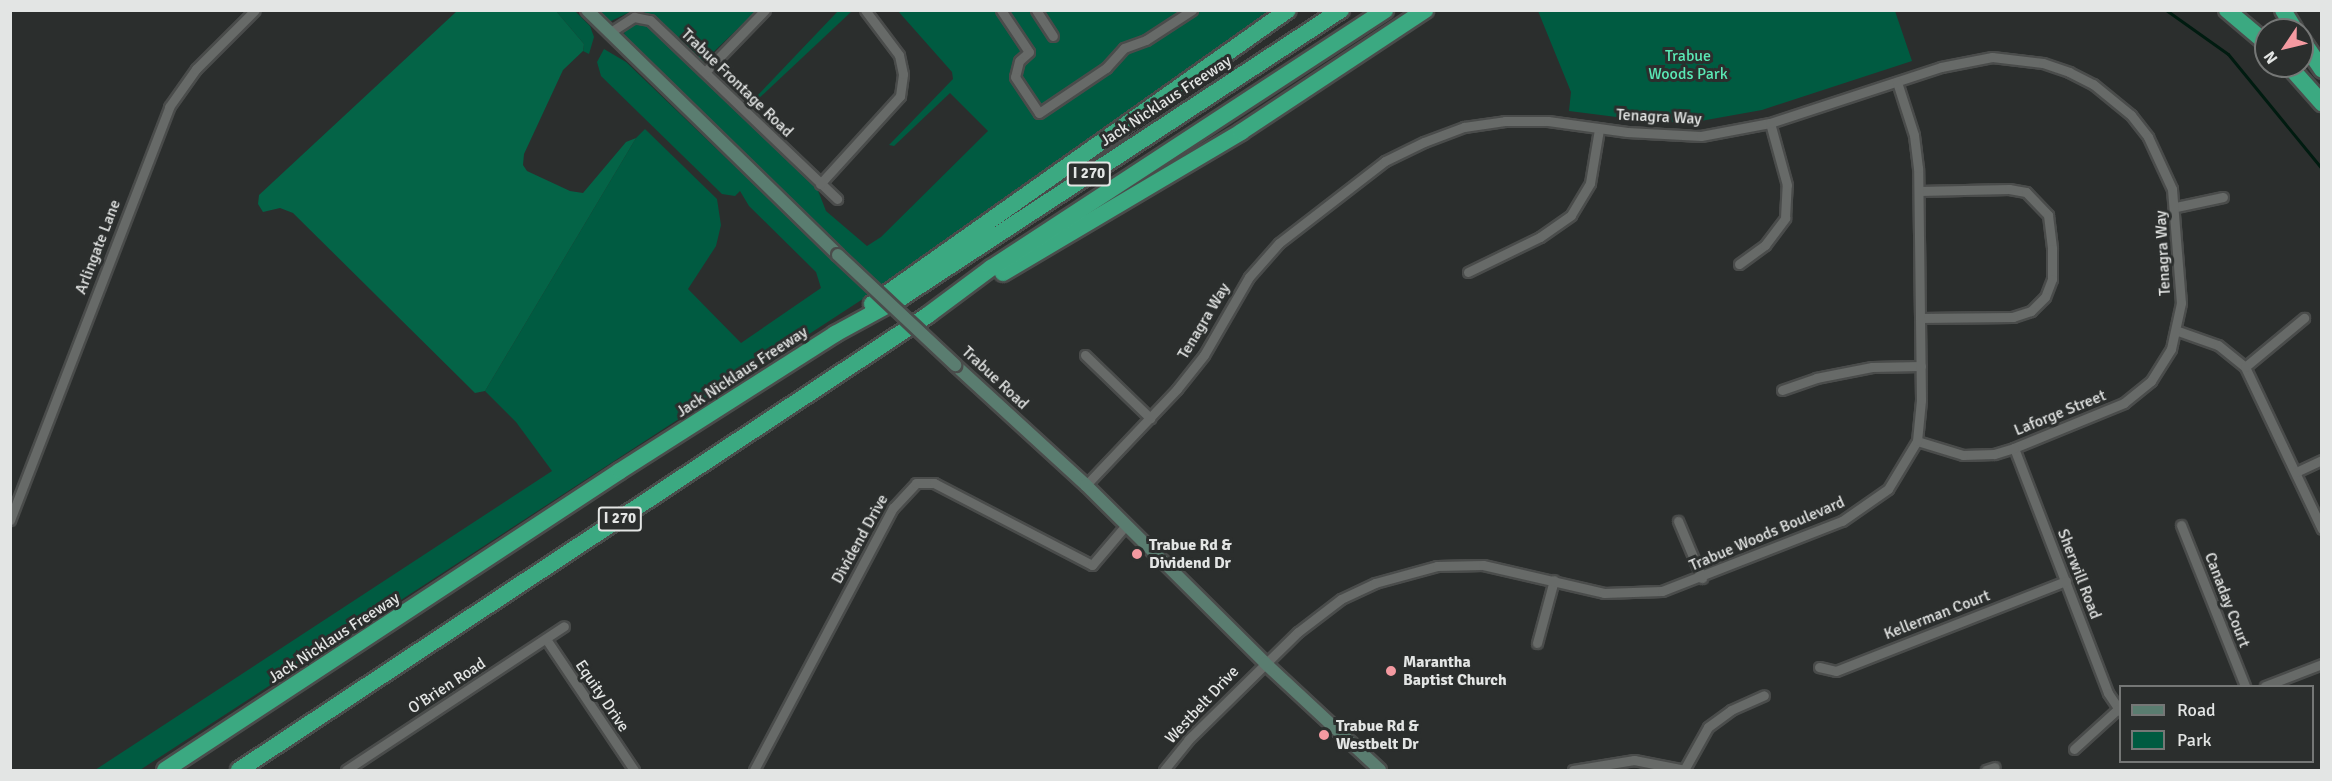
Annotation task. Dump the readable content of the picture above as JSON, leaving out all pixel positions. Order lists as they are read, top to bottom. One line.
{"streets":{"highway":["Jack Nicklaus Freeway","I 270"],"main road":["Trabue Road"],"street":["Trabue Frontage Road","Tenagra Way","Arlingate Lane","Laforge Street","Trabue Woods Boulevard","Dividend Drive","Sherwill Road","Canaday Court","Kellerman Court","O'Brien Road","Equity Drive","Westbelt Drive"]},"crossings":[["Trabue Frontage Road","Trabue Road"],["Tenagra Way","Trabue Road"],["Tenagra Way","Laforge Street"],["Tenagra Way","Trabue Woods Boulevard"],["Trabue Road","Trabue Woods Boulevard"],["Trabue Road","Dividend Drive"],["Trabue Road","Westbelt Drive"],["Laforge Street","Trabue Woods Boulevard"],["Laforge Street","Sherwill Road"],["Trabue Woods Boulevard","Westbelt Drive"],["Sherwill Road","Kellerman Court"],["O'Brien Road","Equity Drive"]],"parks":["Trabue Woods Park"],"places":["Trabue Rd & Dividend Dr","Marantha Baptist Church","Trabue Rd & Westbelt Dr"],"legend":["Road","Park"],"north":"bottom left"}
